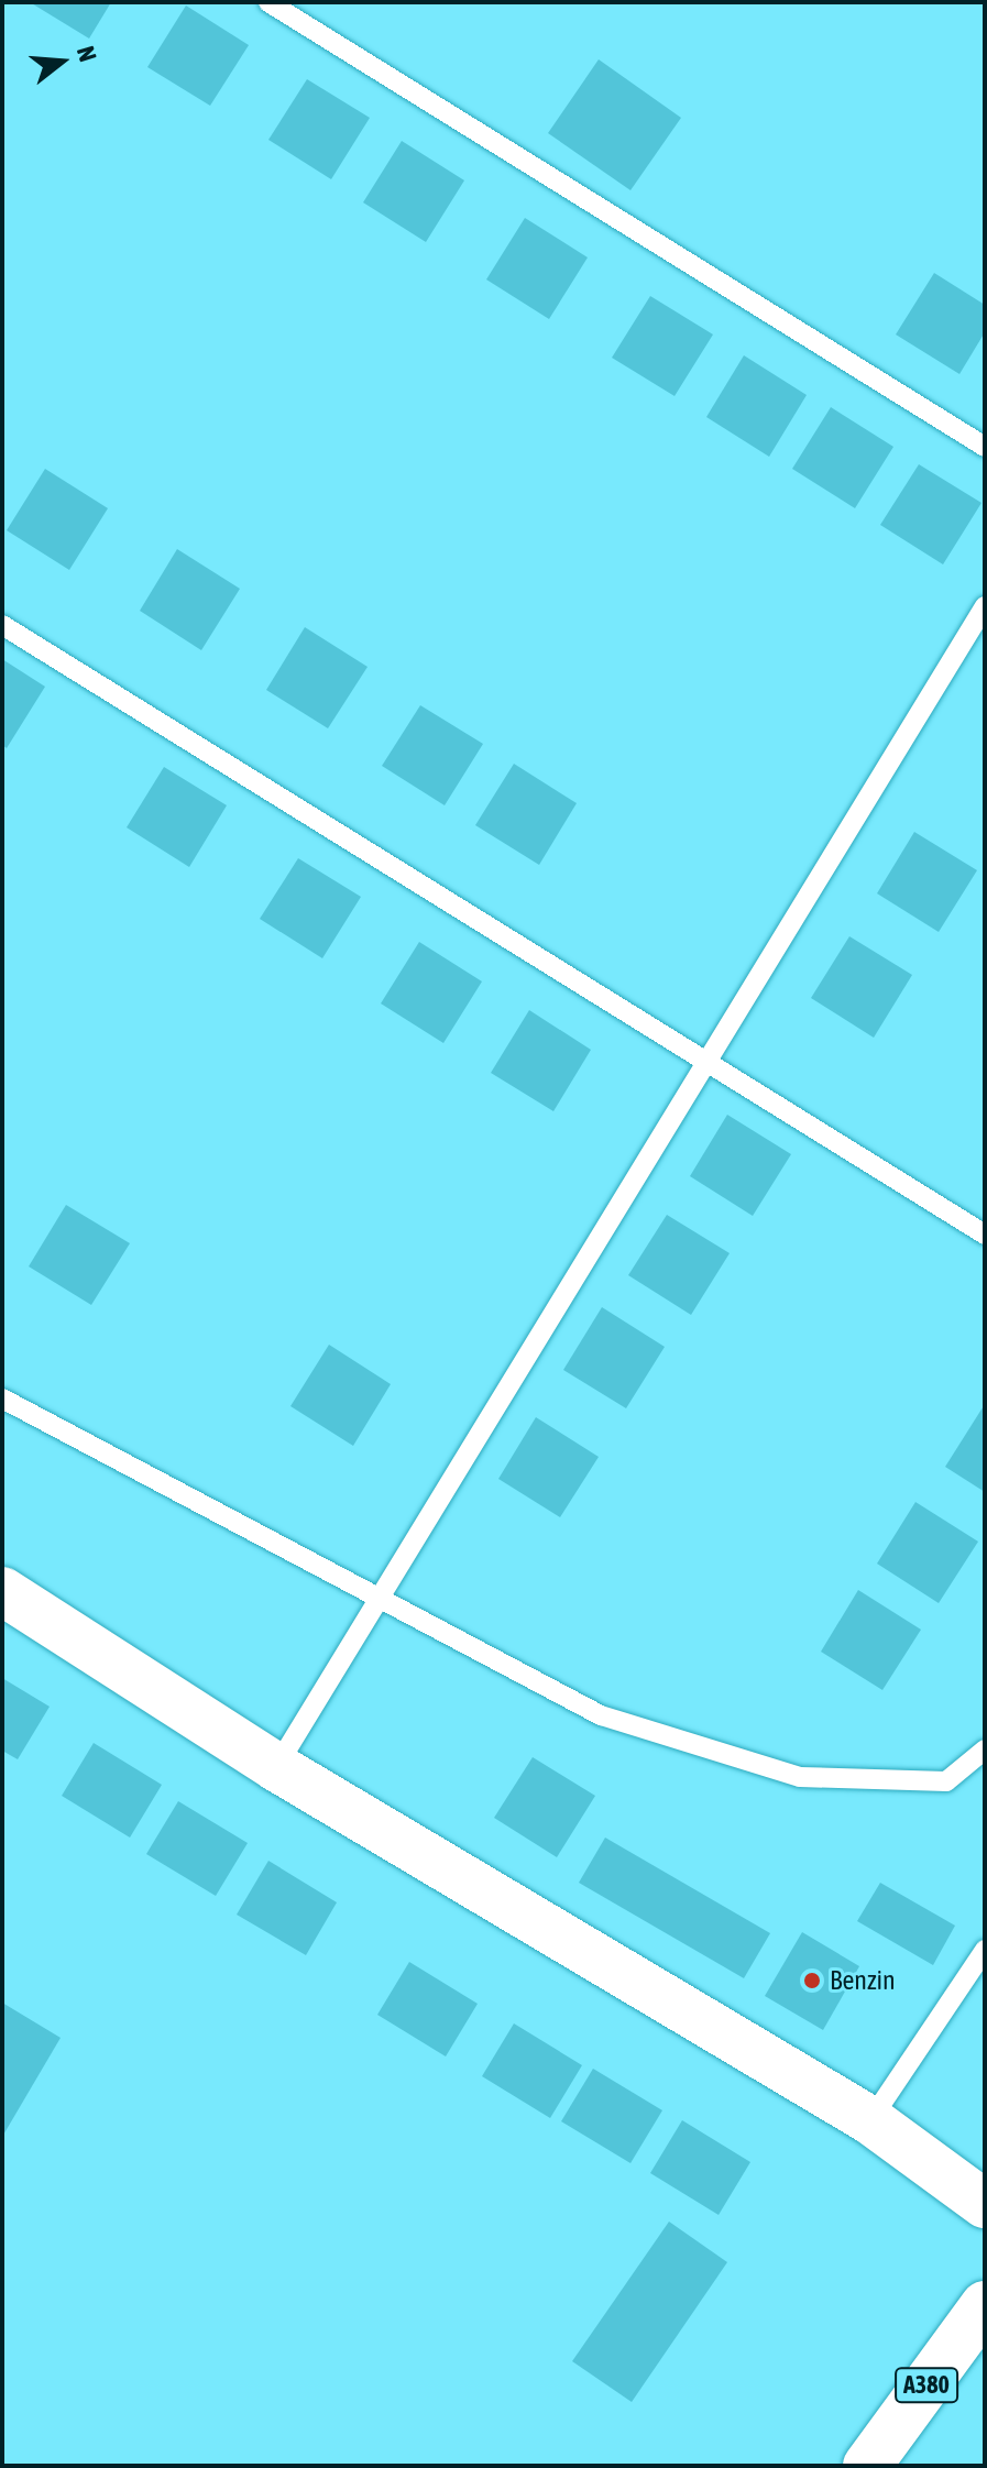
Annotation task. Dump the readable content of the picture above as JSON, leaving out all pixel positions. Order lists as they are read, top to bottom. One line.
{"streets":{"main road":["A380"]},"places":["Benzin"],"north":"right"}
